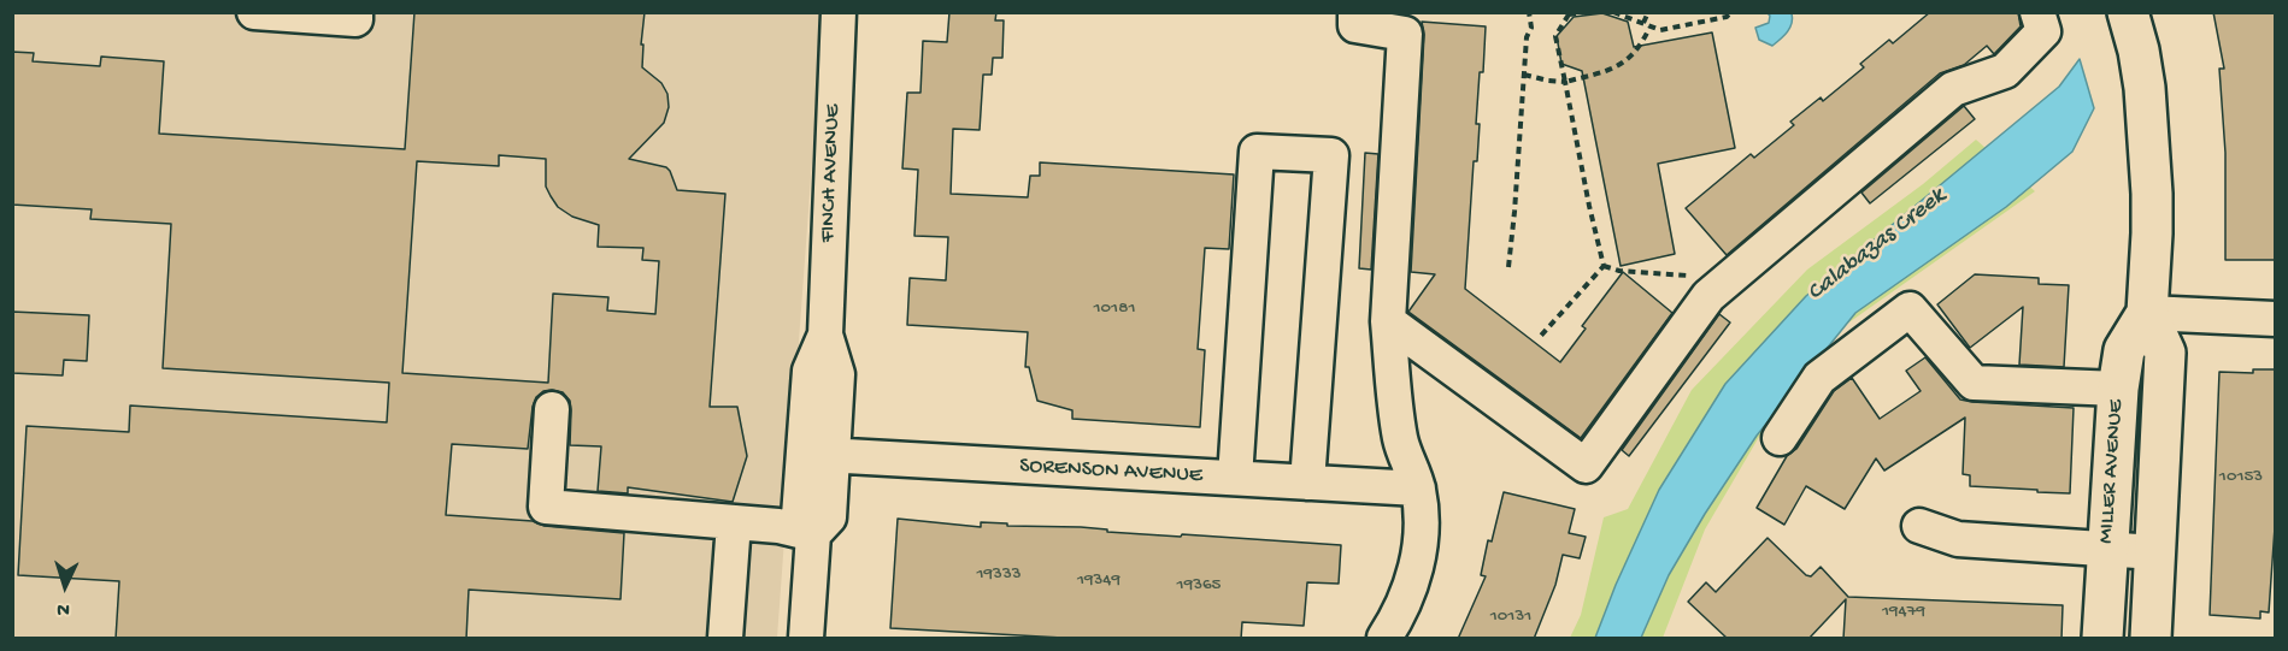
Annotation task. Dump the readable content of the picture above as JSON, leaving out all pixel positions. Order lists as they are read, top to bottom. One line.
{"streets":{"main road":["MILLER AVENUE"],"street":["FINCH AVENUE","SORENSON AVENUE"]},"crossings":[["FINCH AVENUE","SORENSON AVENUE"]],"water":["Calabazas Creek"],"house_numbers":["10181","10153","19333","19349","19365","19479","10131"],"north":"bottom"}
